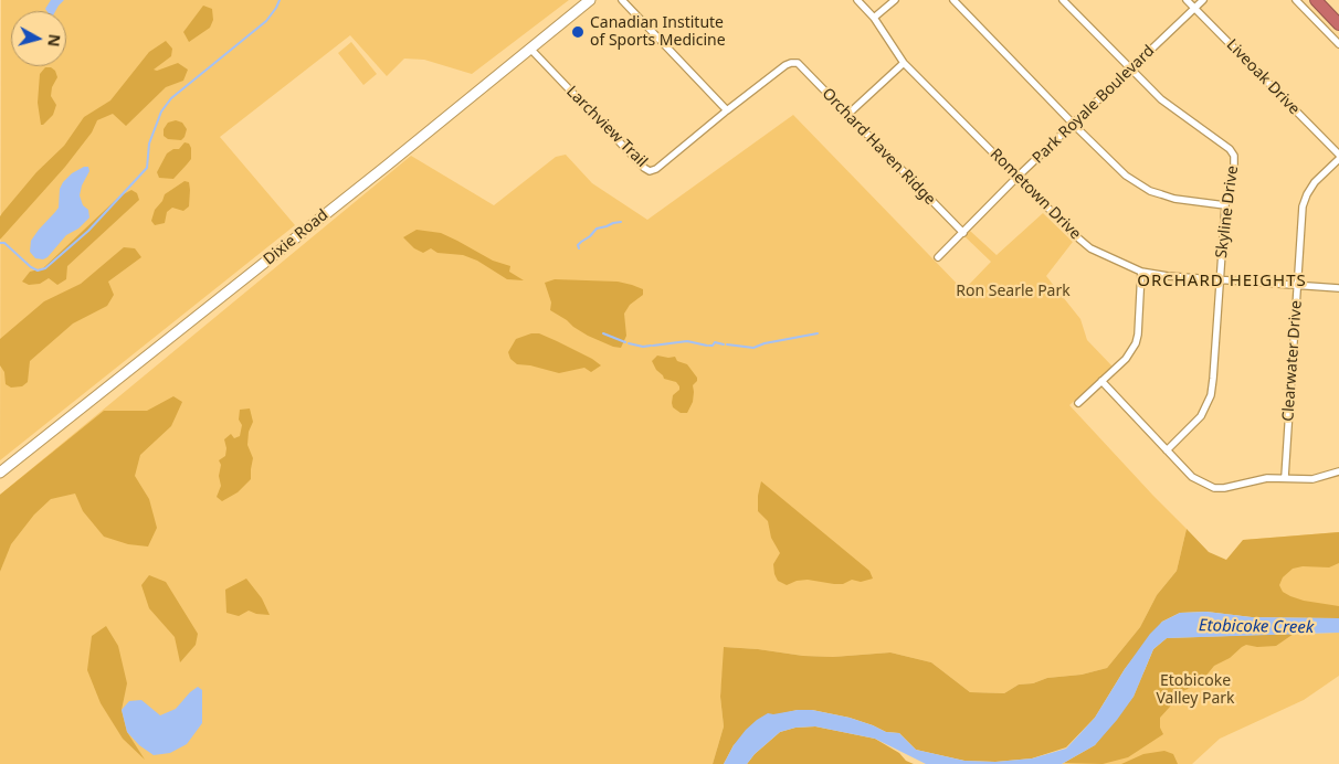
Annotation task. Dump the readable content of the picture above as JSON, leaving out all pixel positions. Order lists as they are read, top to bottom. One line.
{"streets":{"main road":["Dixie Road"],"street":["Liveoak Drive","Park Royale Boulevard","Larchview Trail","Orchard Haven Ridge","Rometown Drive","Skyline Drive","Clearwater Drive"]},"crossings":[["Liveoak Drive","Park Royale Boulevard"],["Park Royale Boulevard","Orchard Haven Ridge"],["Park Royale Boulevard","Rometown Drive"],["Park Royale Boulevard","Skyline Drive"],["Larchview Trail","Orchard Haven Ridge"],["Larchview Trail","Dixie Road"],["Rometown Drive","Skyline Drive"],["Rometown Drive","Clearwater Drive"]],"districts":["ORCHARD HEIGHTS"],"water":["Etobicoke Creek"],"parks":["Ron Searle Park","Etobicoke Valley Park"],"places":["Canadian Institute of Sports Medicine"],"north":"right"}
